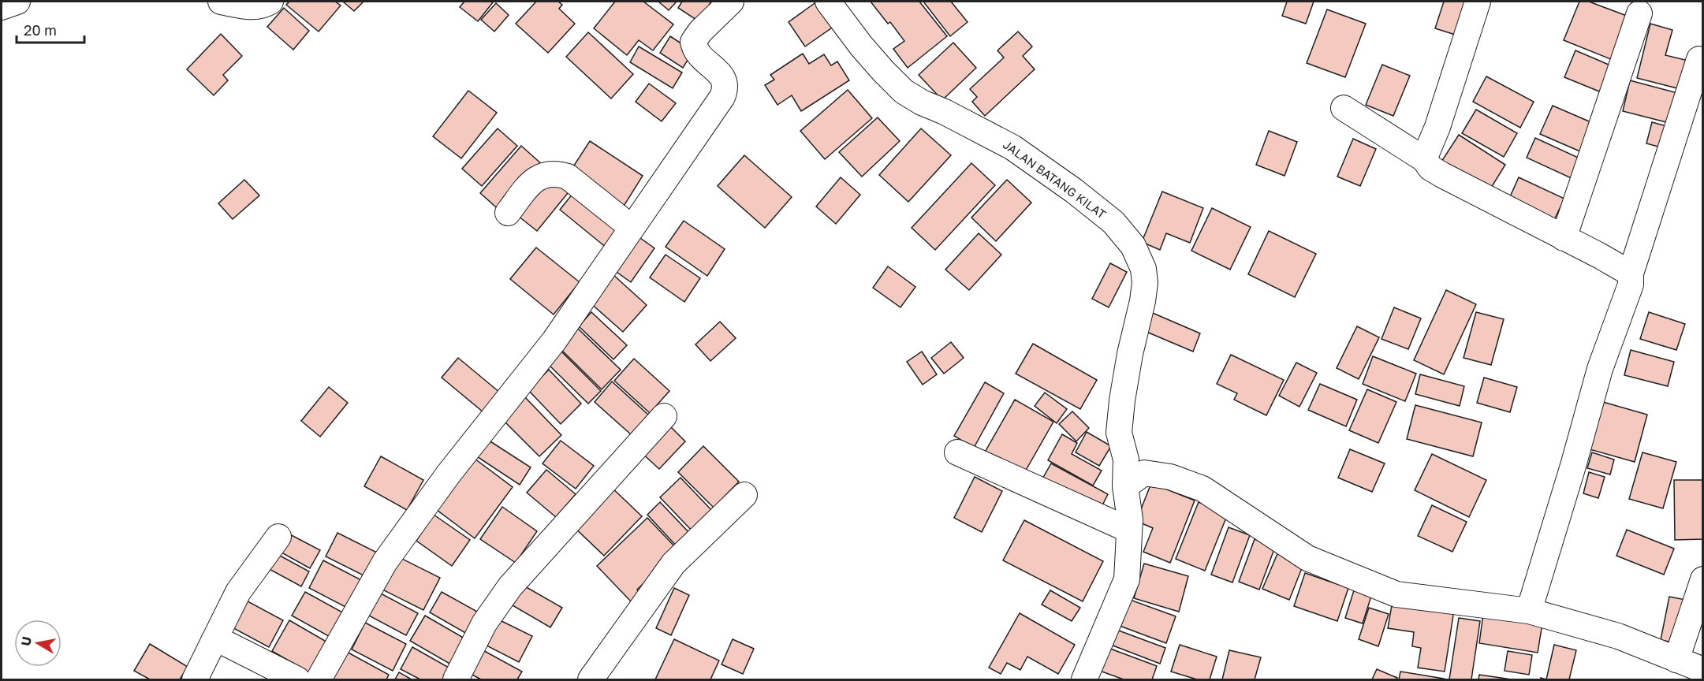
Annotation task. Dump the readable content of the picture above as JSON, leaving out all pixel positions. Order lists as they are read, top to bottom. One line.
{"streets":{"street":["JALAN BATANG KILAT"]},"scale_bar":"20 m","north":"left"}
